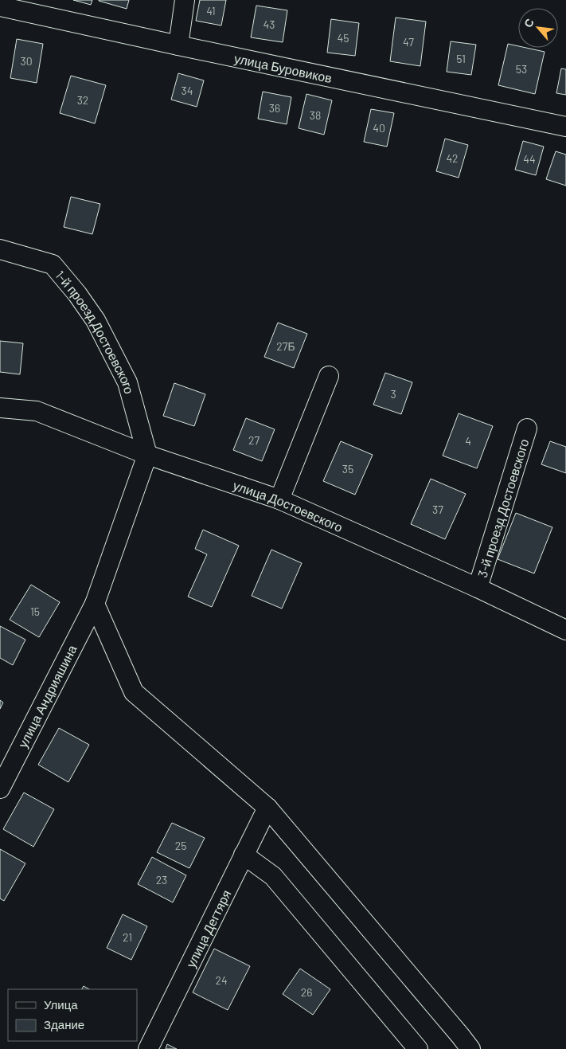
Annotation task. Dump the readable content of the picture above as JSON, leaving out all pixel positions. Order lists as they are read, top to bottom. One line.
{"streets":{"street":["улица Буровиков","1-й проезд Достоевского","улица Достоевского","3-й проезд Достоевского","улица Андрияшина","улица Дегтяря"]},"crossings":[["1-й проезд Достоевского","улица Достоевского"],["1-й проезд Достоевского","улица Андрияшина"],["улица Достоевского","3-й проезд Достоевского"],["улица Достоевского","улица Андрияшина"]],"house_numbers":["41","43","45","47","51","30","53","34","32","36","38","40","42","44","27Б","3","27","4","35","37","15","25","23","21","24","26"],"legend":["Улица","Здание"],"north":"top left"}
